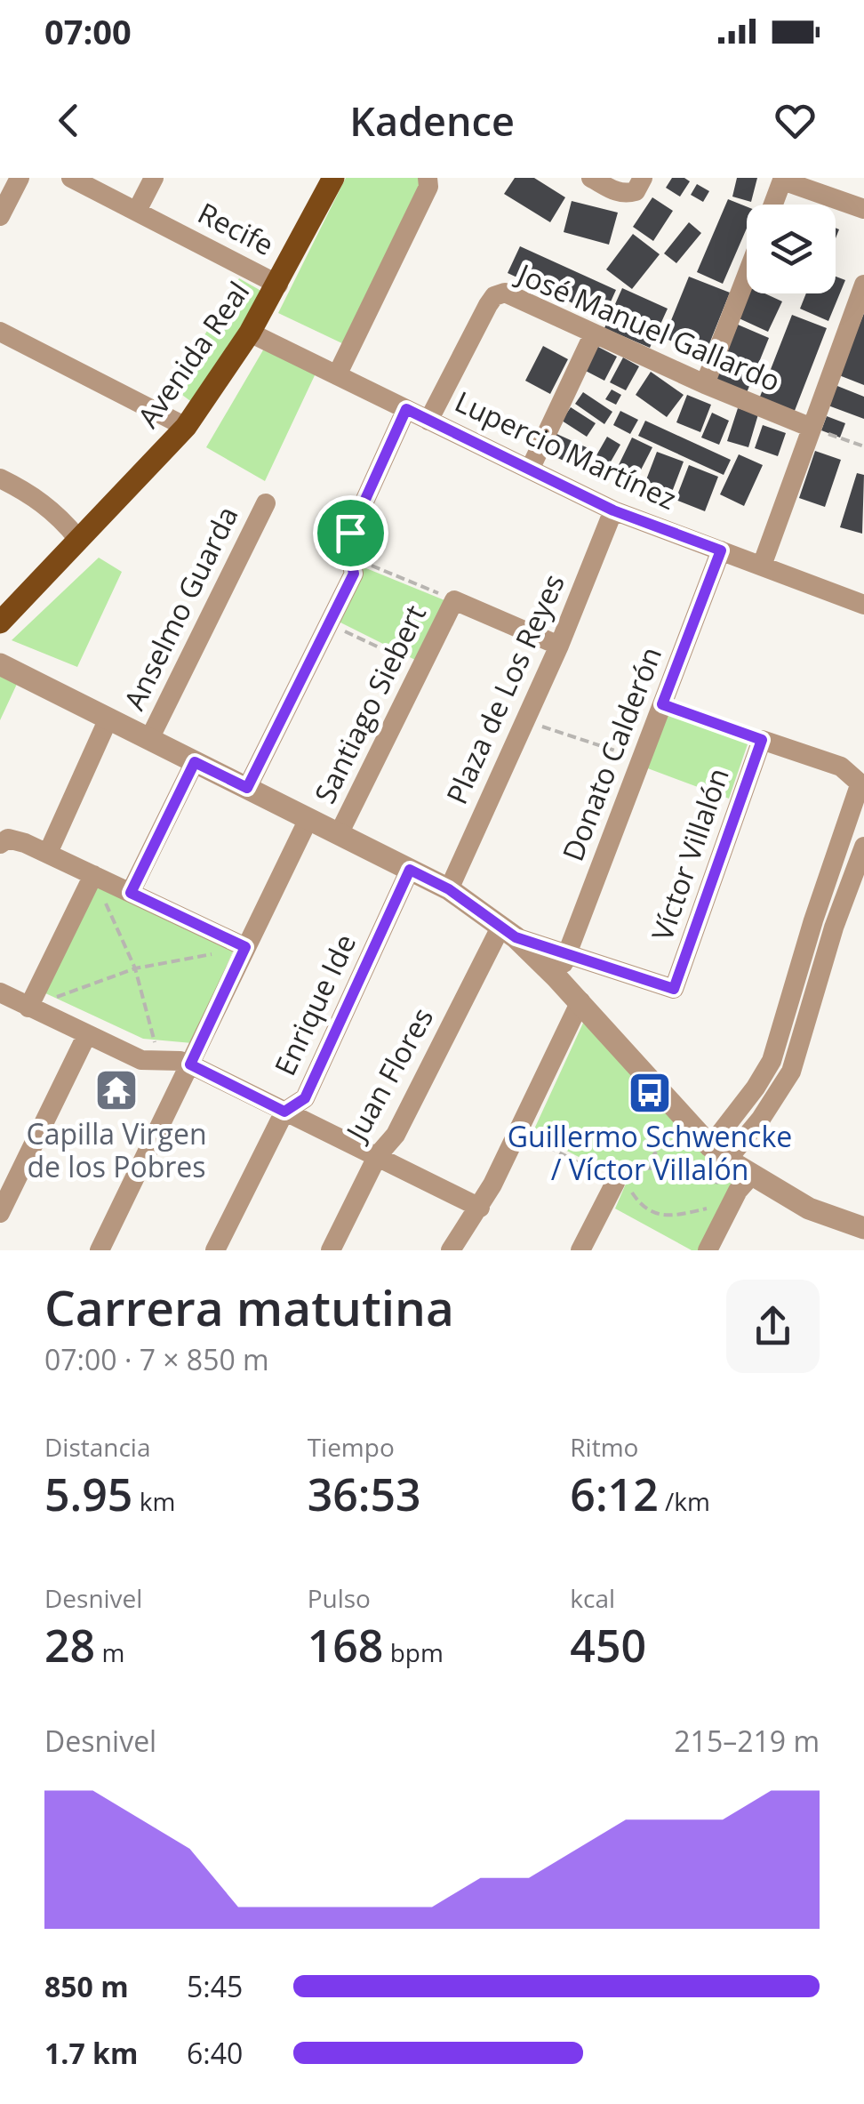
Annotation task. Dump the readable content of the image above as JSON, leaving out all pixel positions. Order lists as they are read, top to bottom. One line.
{"streets":{"main road":["Avenida Real"],"street":["Recife","José Manuel Gallardo","Lupercio Martínez","Anselmo Guarda","Plaza de Los Reyes","Santiago Siebert","Donato Calderón","Víctor Villalón","Enrique Ide","Juan Flores"]},"crossings":[["Recife","Avenida Real"],["José Manuel Gallardo","Lupercio Martínez"],["Avenida Real","Lupercio Martínez"],["Lupercio Martínez","Plaza de Los Reyes"],["Lupercio Martínez","Donato Calderón"],["Donato Calderón","Víctor Villalón"]],"places":{"temple":["Capilla Virgen de los Pobres"],"bus stop":["Guillermo Schwencke / Víctor Villalón"]},"page":{"status":"07:00","header":"Kadence","heading":["Carrera matutina","07:00 · 7 × 850 m"],"stats":[["Distancia","5.95 km"],["Tiempo","36:53"],["Ritmo","6:12 /km"],["Desnivel","28 m"],["Pulso","168 bpm"],["kcal","450"]],"chart":["Desnivel","215–219 m"],"list":[{"name":"850 m","note":"5:45"},{"name":"1.7 km","note":"6:40"}]}}
